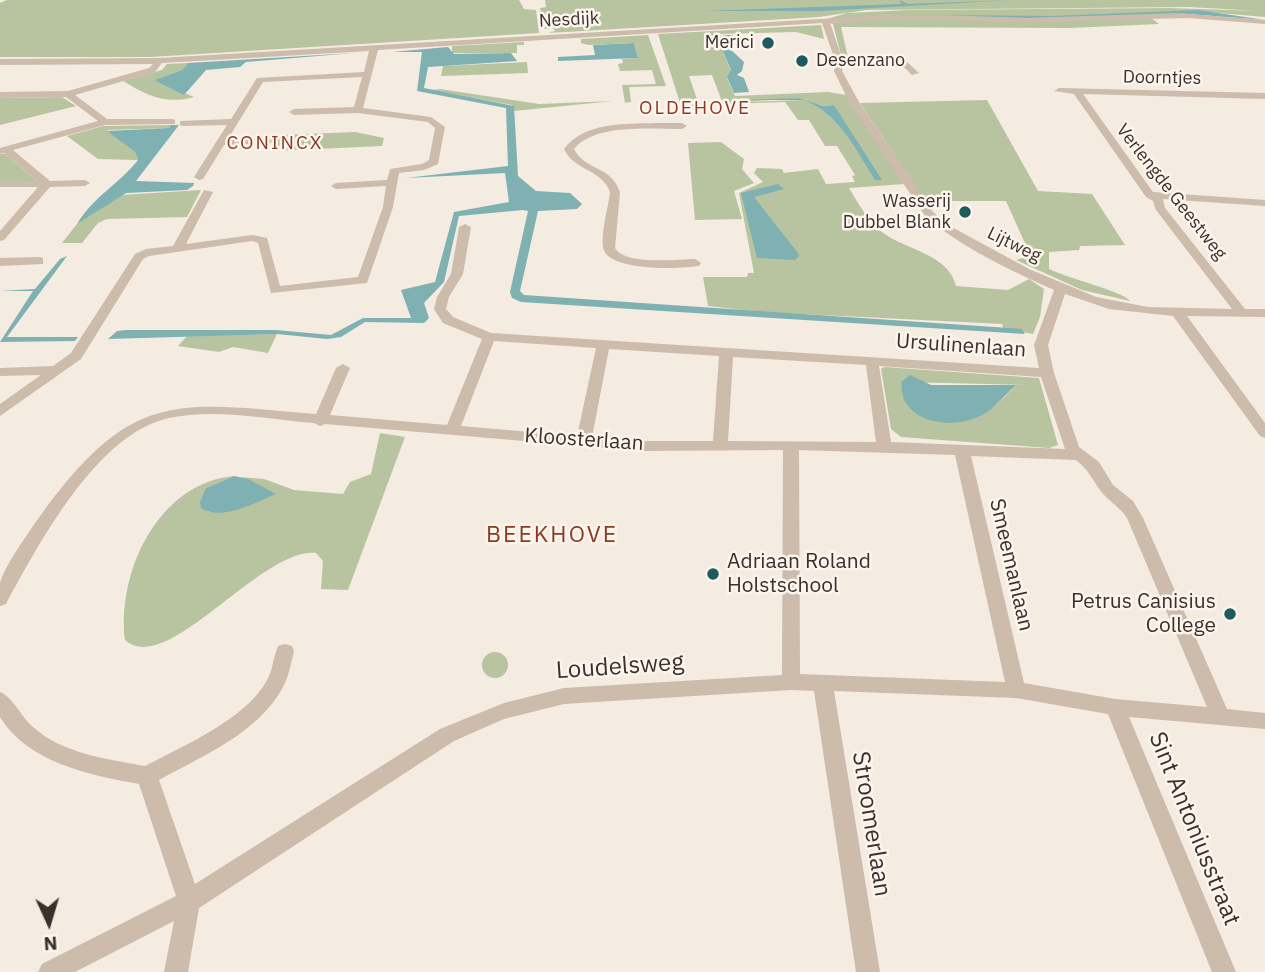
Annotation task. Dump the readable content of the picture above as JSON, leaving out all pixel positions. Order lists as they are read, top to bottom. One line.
{"streets":{"street":["Nesdijk","Doorntjes","Verlengde Geestweg","Lijtweg","Ursulinenlaan","Kloosterlaan","Smeemanlaan","Loudelsweg","Stroomerlaan","Sint Antoniusstraat"]},"crossings":[["Nesdijk","Lijtweg"],["Doorntjes","Verlengde Geestweg"],["Verlengde Geestweg","Lijtweg"],["Ursulinenlaan","Kloosterlaan"],["Kloosterlaan","Smeemanlaan"],["Smeemanlaan","Loudelsweg"],["Loudelsweg","Stroomerlaan"],["Loudelsweg","Sint Antoniusstraat"]],"districts":["OLDEHOVE","CONINCX","BEEKHOVE"],"places":["Merici","Desenzano","Wasserij Dubbel Blank","Adriaan Roland Holstschool","Petrus Canisius College"],"north":"bottom"}
